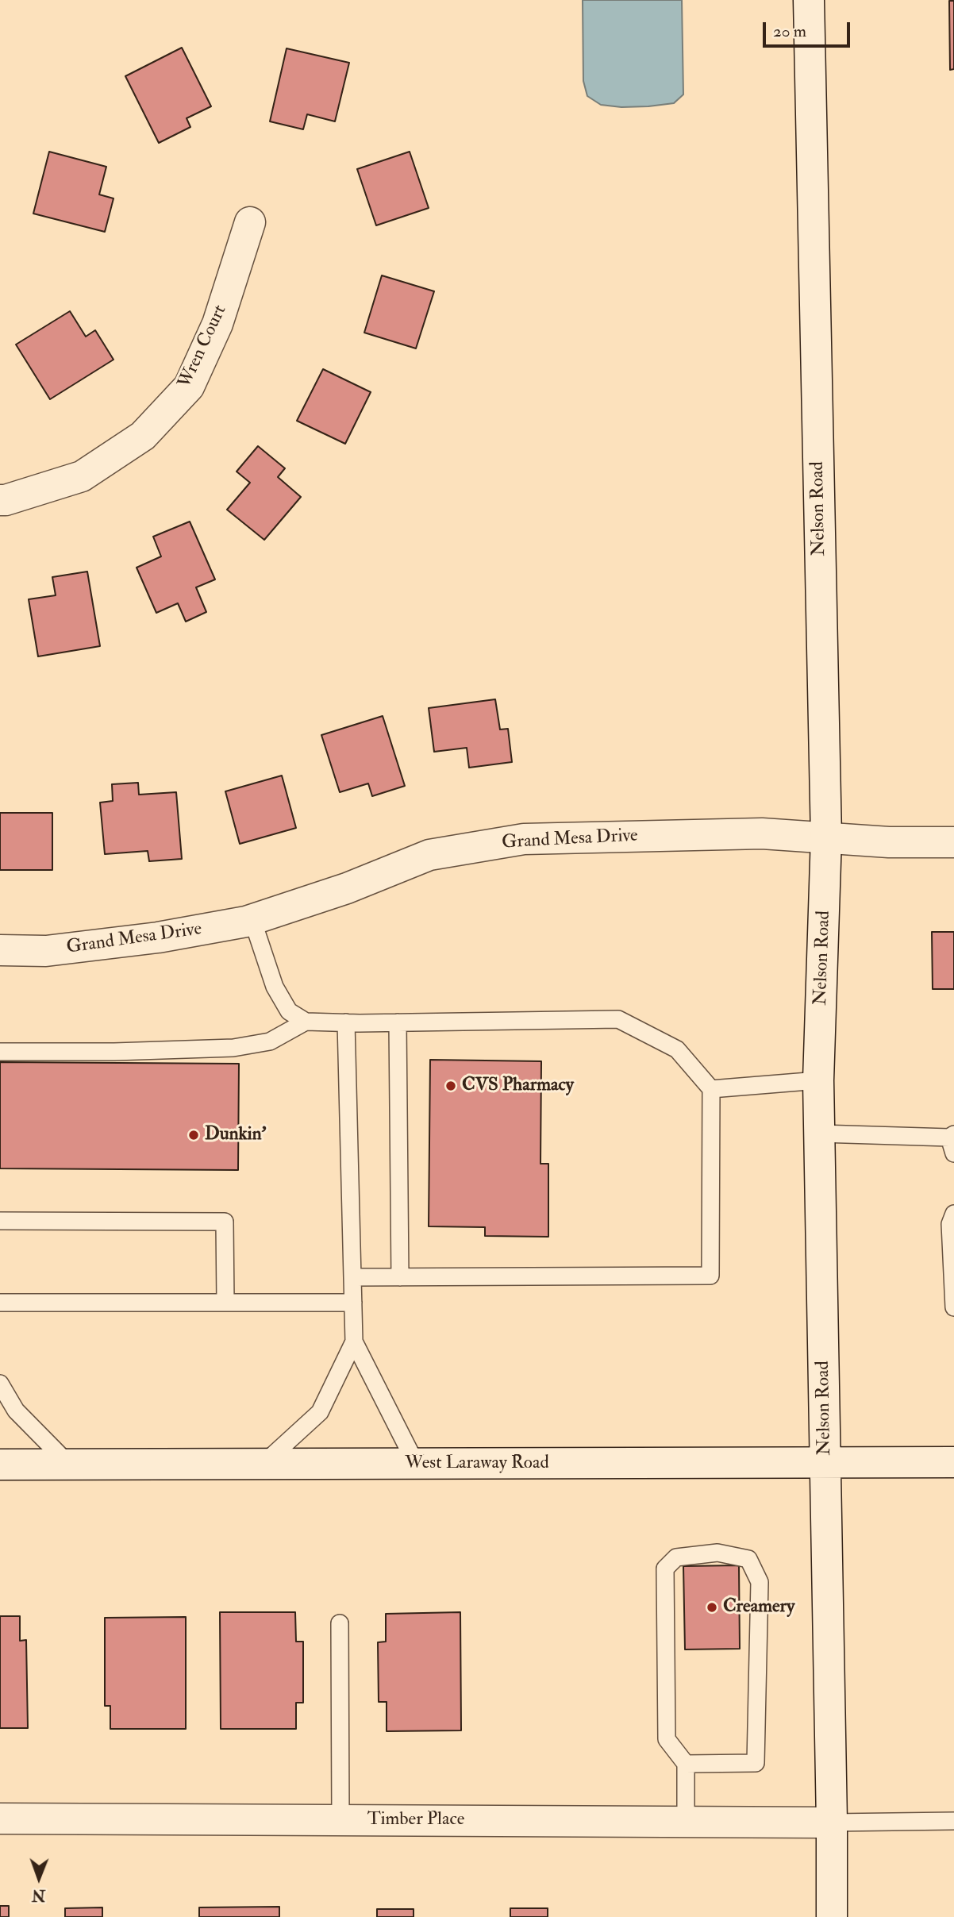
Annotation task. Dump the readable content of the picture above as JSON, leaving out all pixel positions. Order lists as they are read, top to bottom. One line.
{"streets":{"street":["Wren Court","Nelson Road","Grand Mesa Drive","West Laraway Road","Timber Place"]},"crossings":[["Nelson Road","Grand Mesa Drive"],["Nelson Road","West Laraway Road"],["Nelson Road","Timber Place"]],"places":["CVS Pharmacy","Dunkin'","Creamery"],"scale_bar":"20 m","north":"bottom"}
